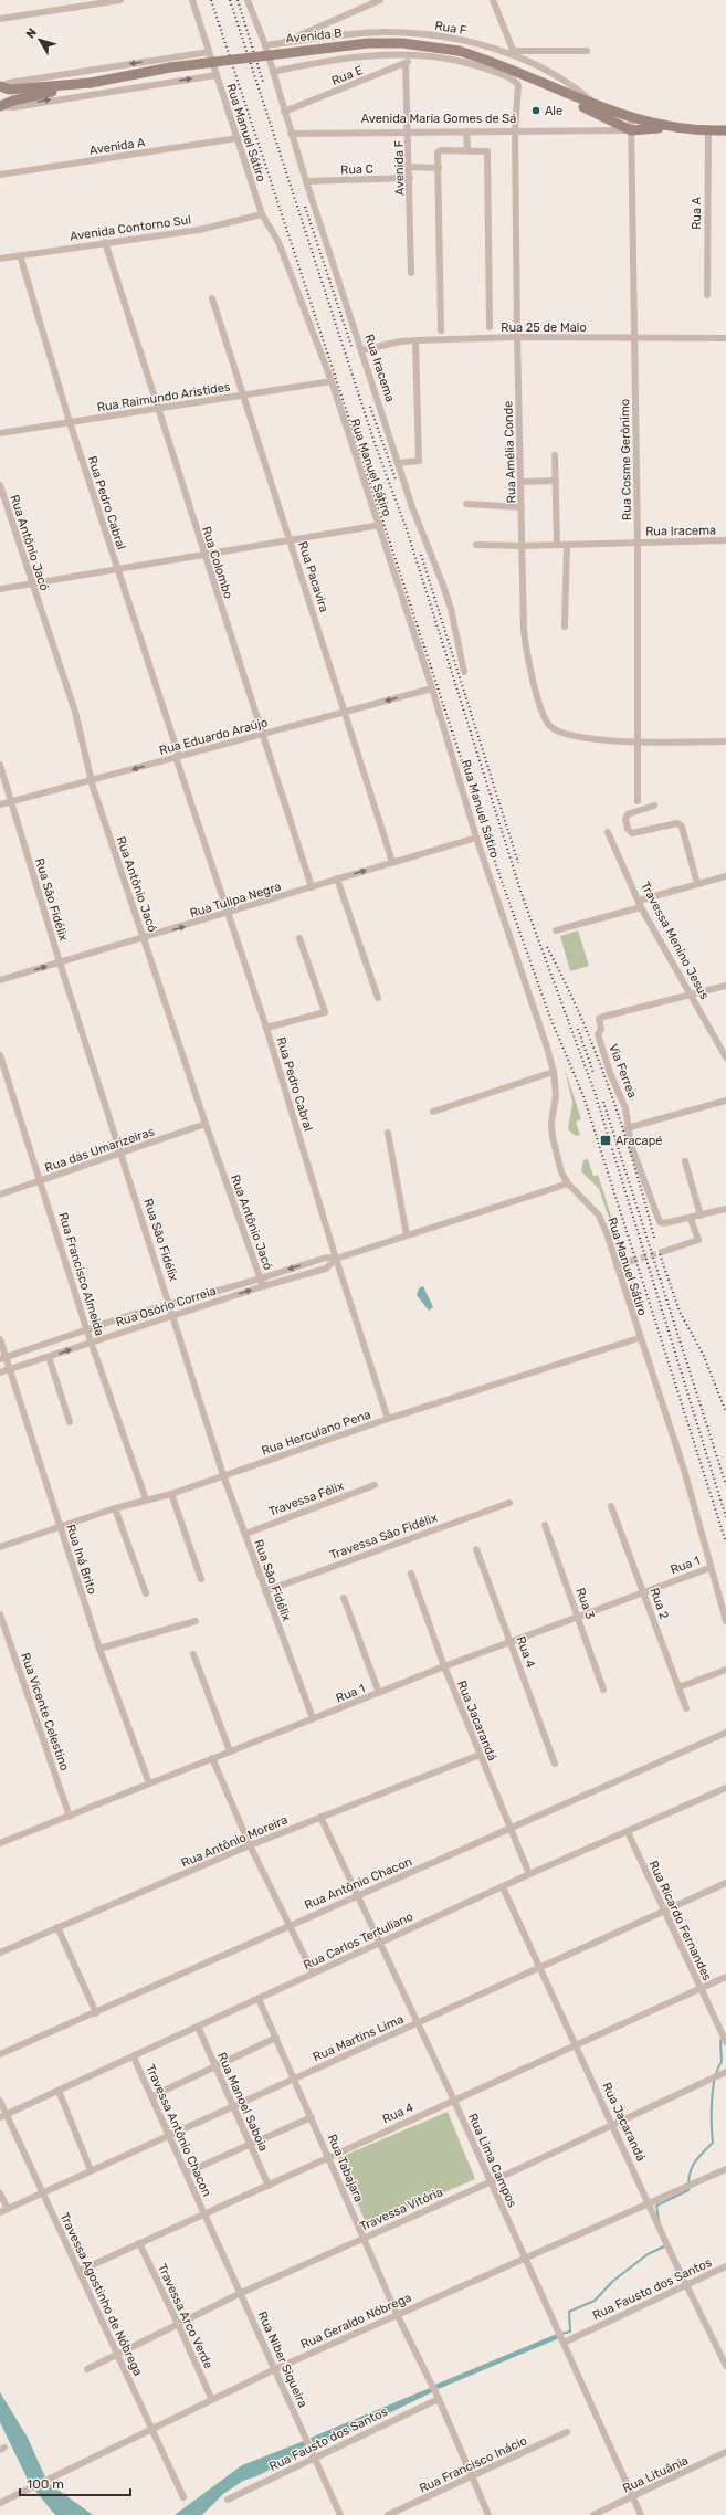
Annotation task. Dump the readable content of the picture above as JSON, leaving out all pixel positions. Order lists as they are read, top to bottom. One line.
{"streets":{"street":["Rua F","Avenida B","Rua E","Avenida Maria Gomes de Sá","Rua Manuel Sátiro","Avenida A","Avenida F","Rua C","Rua A","Avenida Contorno Sul","Rua 25 de Maio","Rua Iracema","Rua Raimundo Aristides","Rua Amélia Conde","Rua Cosme Gerônimo","Rua Pedro Cabral","Rua Antônio Jacó","Rua Colombo","Rua Pacavira","Rua Eduardo Araújo","Rua São Fidélix","Rua Tulipa Negra","Travessa Menino Jesus","Via Ferrea","Rua das Umarizeiras","Rua Francisco Almeida","Rua Osório Correia","Rua Herculano Pena","Travessa Félix","Travessa São Fidélix","Rua Iná Brito","Rua 1","Rua 3","Rua 2","Rua 4","Rua Vicente Celestino","Rua Jacarandá","Rua Antônio Moreira","Rua Antônio Chacon","Rua Ricardo Fernandes","Rua Carlos Tertuliano","Rua Martins Lima","Rua Manoel Saboia","Travessa Antônio Chacon","Rua Lima Campos","Rua Tabajara","Travessa Vitória","Rua Fausto dos Santos","Travessa Agostinho de Nóbrega","Travessa Arco Verde","Rua Geraldo Nóbrega","Rua Niber Siqueira","Rua Francisco Inácio","Rua Lituânia"]},"crossings":[["Rua F","Avenida B"],["Avenida B","Avenida Maria Gomes de Sá"],["Avenida B","Rua Manuel Sátiro"],["Avenida B","Rua Cosme Gerônimo"],["Rua E","Avenida F"],["Rua E","Rua Iracema"],["Rua E","Rua Amélia Conde"],["Avenida Maria Gomes de Sá","Avenida F"],["Avenida Maria Gomes de Sá","Rua A"],["Avenida Maria Gomes de Sá","Rua Iracema"],["Avenida Maria Gomes de Sá","Rua Amélia Conde"],["Avenida Maria Gomes de Sá","Rua Cosme Gerônimo"],["Rua Manuel Sátiro","Avenida A"],["Rua Manuel Sátiro","Avenida Contorno Sul"],["Rua Manuel Sátiro","Rua Raimundo Aristides"],["Rua Manuel Sátiro","Rua Eduardo Araújo"],["Rua Manuel Sátiro","Rua Tulipa Negra"],["Rua Manuel Sátiro","Rua Osório Correia"],["Rua Manuel Sátiro","Rua Herculano Pena"],["Rua Manuel Sátiro","Rua 1"],["Avenida F","Rua C"],["Rua C","Rua Iracema"],["Avenida Contorno Sul","Rua Pedro Cabral"],["Avenida Contorno Sul","Rua Colombo"],["Rua 25 de Maio","Rua Iracema"],["Rua 25 de Maio","Rua Amélia Conde"],["Rua 25 de Maio","Rua Cosme Gerônimo"],["Rua Iracema","Rua Amélia Conde"],["Rua Iracema","Rua Cosme Gerônimo"],["Rua Raimundo Aristides","Rua Pedro Cabral"],["Rua Raimundo Aristides","Rua Colombo"],["Rua Raimundo Aristides","Rua Pacavira"],["Rua Amélia Conde","Rua Cosme Gerônimo"],["Rua Pedro Cabral","Rua Eduardo Araújo"],["Rua Pedro Cabral","Rua Tulipa Negra"],["Rua Pedro Cabral","Rua Osório Correia"],["Rua Pedro Cabral","Rua Herculano Pena"],["Rua Antônio Jacó","Rua Eduardo Araújo"],["Rua Antônio Jacó","Rua Tulipa Negra"],["Rua Antônio Jacó","Rua das Umarizeiras"],["Rua Antônio Jacó","Rua Osório Correia"],["Rua Colombo","Rua Eduardo Araújo"],["Rua Colombo","Rua Tulipa Negra"],["Rua Pacavira","Rua Eduardo Araújo"],["Rua Pacavira","Rua Tulipa Negra"],["Rua Eduardo Araújo","Rua São Fidélix"],["Rua São Fidélix","Rua Tulipa Negra"],["Rua São Fidélix","Rua das Umarizeiras"],["Rua São Fidélix","Rua Osório Correia"],["Rua São Fidélix","Rua Herculano Pena"],["Rua São Fidélix","Travessa Félix"],["Rua São Fidélix","Travessa São Fidélix"],["Rua São Fidélix","Rua 1"],["Travessa Menino Jesus","Via Ferrea"],["Rua das Umarizeiras","Rua Francisco Almeida"],["Rua Francisco Almeida","Rua Osório Correia"],["Rua Francisco Almeida","Rua Herculano Pena"],["Rua Osório Correia","Rua Iná Brito"],["Rua Herculano Pena","Rua Iná Brito"],["Rua Iná Brito","Rua 1"],["Rua 1","Rua 3"],["Rua 1","Rua 2"],["Rua 1","Rua 4"],["Rua 1","Rua Vicente Celestino"],["Rua 1","Rua Jacarandá"],["Rua 4","Rua Jacarandá"],["Rua 4","Rua Ricardo Fernandes"],["Rua 4","Rua Manoel Saboia"],["Rua 4","Travessa Antônio Chacon"],["Rua 4","Rua Lima Campos"],["Rua 4","Rua Tabajara"],["Rua 4","Travessa Agostinho de Nóbrega"],["Rua 4","Travessa Arco Verde"],["Rua 4","Rua Niber Siqueira"],["Rua Jacarandá","Rua Antônio Moreira"],["Rua Jacarandá","Rua Antônio Chacon"],["Rua Jacarandá","Rua Carlos Tertuliano"],["Rua Jacarandá","Rua Martins Lima"],["Rua Jacarandá","Travessa Vitória"],["Rua Jacarandá","Rua Fausto dos Santos"],["Rua Jacarandá","Rua Geraldo Nóbrega"],["Rua Antônio Moreira","Rua Lima Campos"],["Rua Antônio Chacon","Rua Lima Campos"],["Rua Ricardo Fernandes","Rua Carlos Tertuliano"],["Rua Ricardo Fernandes","Rua Martins Lima"],["Rua Carlos Tertuliano","Rua Manoel Saboia"],["Rua Carlos Tertuliano","Travessa Antônio Chacon"],["Rua Carlos Tertuliano","Rua Lima Campos"],["Rua Carlos Tertuliano","Rua Tabajara"],["Rua Carlos Tertuliano","Travessa Agostinho de Nóbrega"],["Rua Martins Lima","Rua Manoel Saboia"],["Rua Martins Lima","Travessa Antônio Chacon"],["Rua Martins Lima","Rua Lima Campos"],["Rua Martins Lima","Rua Tabajara"],["Rua Martins Lima","Travessa Agostinho de Nóbrega"],["Travessa Antônio Chacon","Rua Niber Siqueira"],["Rua Lima Campos","Travessa Vitória"],["Rua Lima Campos","Rua Fausto dos Santos"],["Rua Lima Campos","Rua Geraldo Nóbrega"],["Rua Lima Campos","Rua Lituânia"],["Rua Tabajara","Travessa Vitória"],["Rua Tabajara","Rua Fausto dos Santos"],["Rua Tabajara","Rua Geraldo Nóbrega"],["Rua Tabajara","Rua Francisco Inácio"],["Travessa Vitória","Travessa Agostinho de Nóbrega"],["Travessa Vitória","Travessa Arco Verde"],["Travessa Vitória","Rua Niber Siqueira"],["Rua Fausto dos Santos","Rua Niber Siqueira"],["Travessa Agostinho de Nóbrega","Rua Geraldo Nóbrega"],["Travessa Arco Verde","Rua Geraldo Nóbrega"],["Rua Geraldo Nóbrega","Rua Niber Siqueira"]],"one_way":["Rua Eduardo Araújo","Rua Tulipa Negra"],"places":{"other":["Ale"],"transit":["Aracapé"]},"scale_bar":"100 m","north":"top left"}
